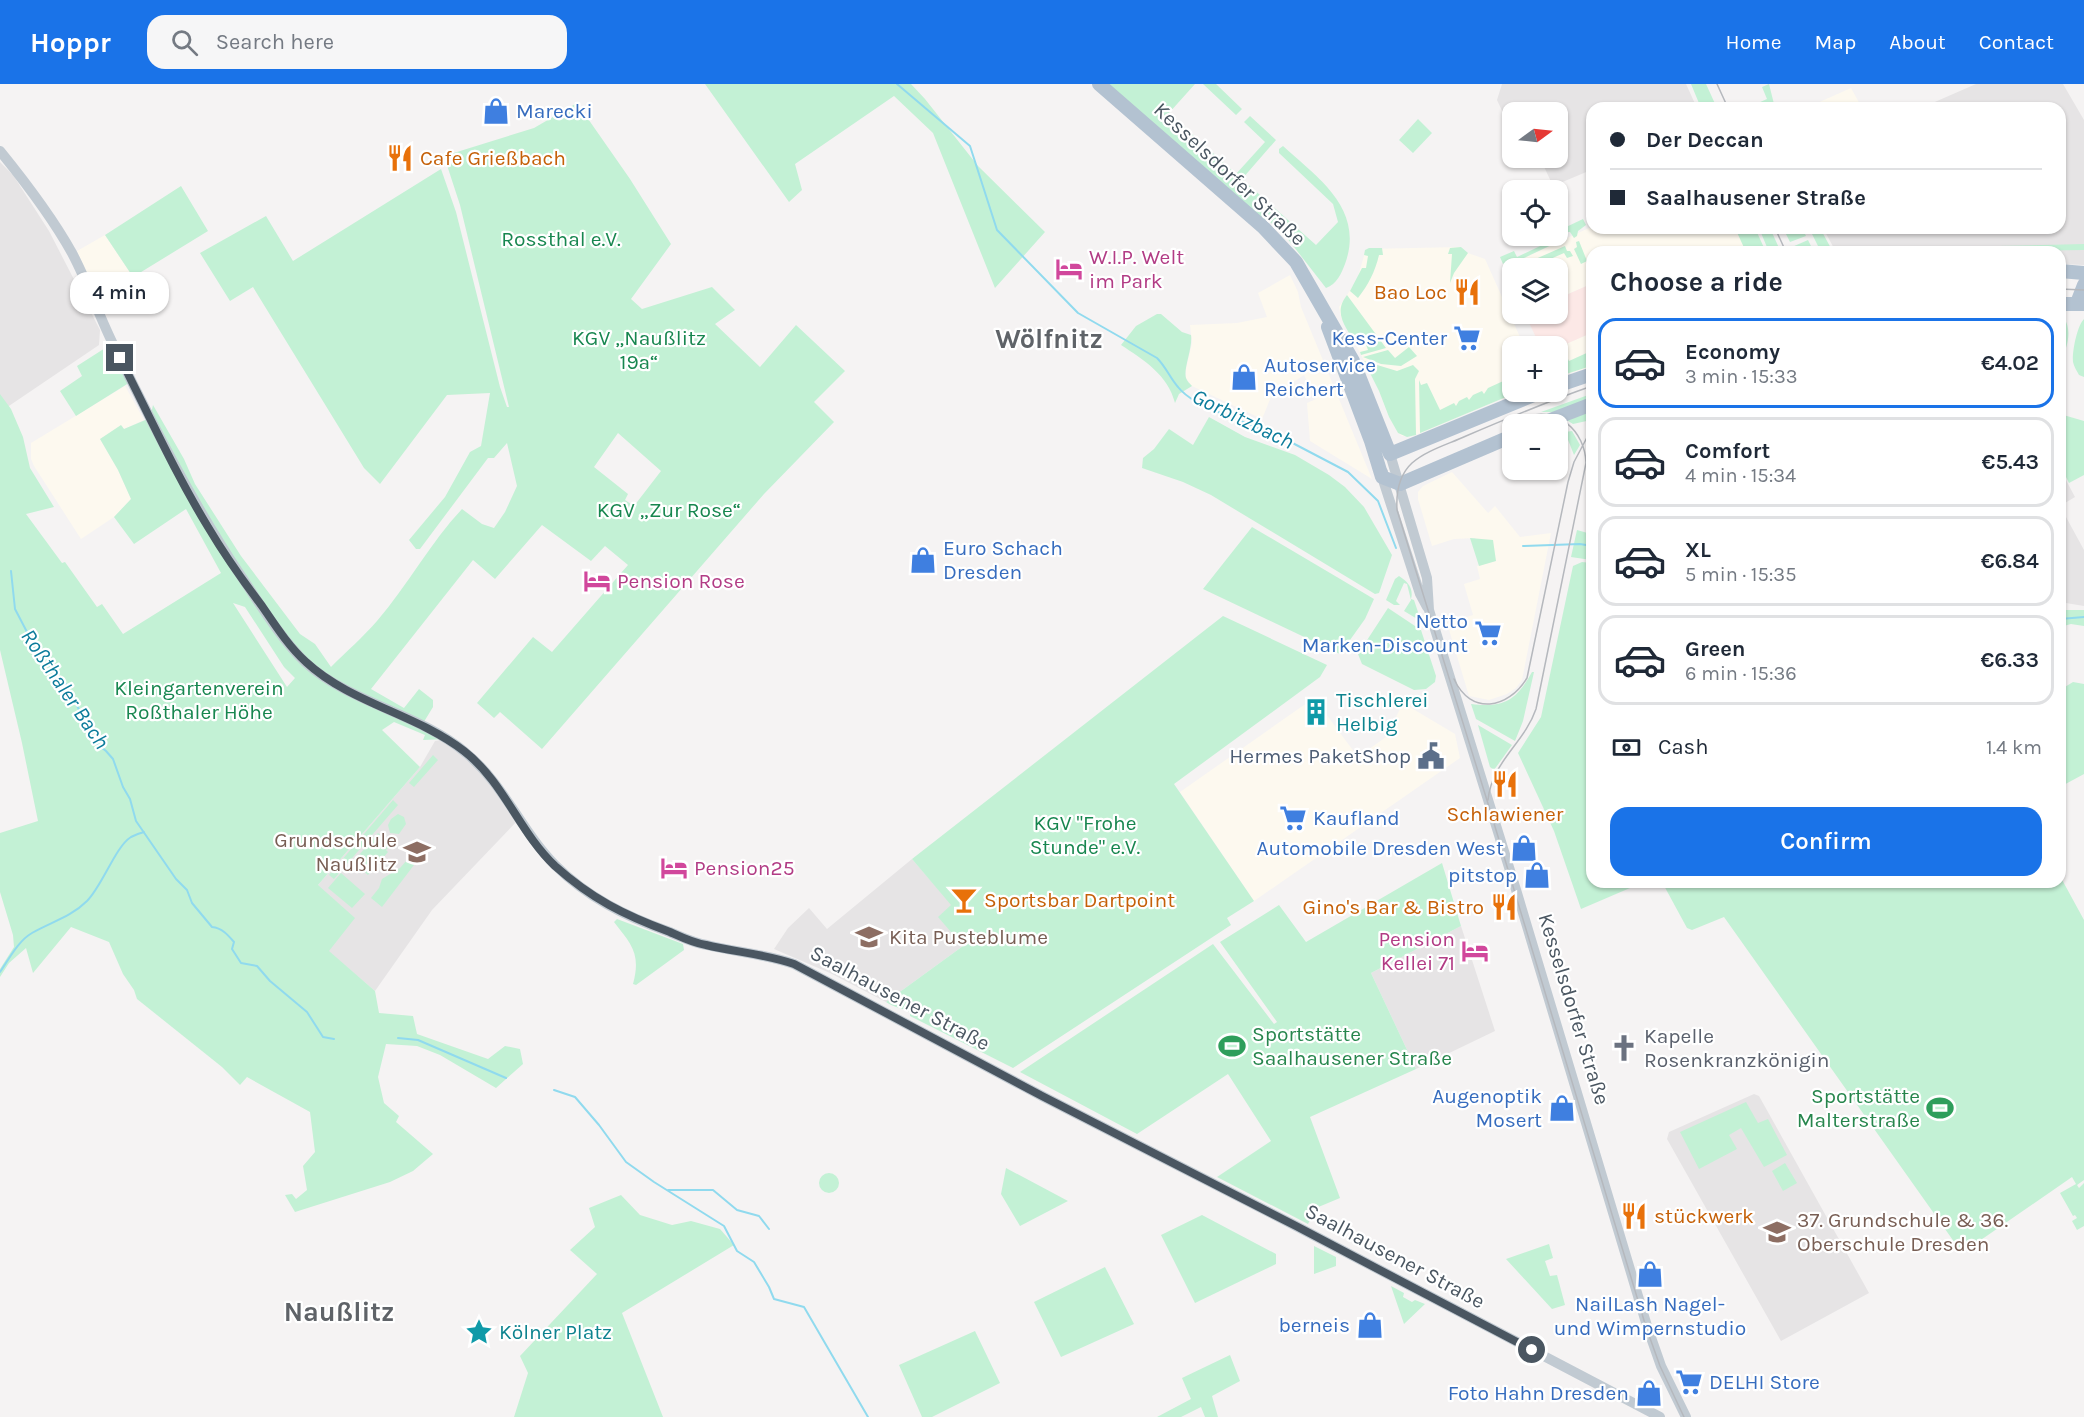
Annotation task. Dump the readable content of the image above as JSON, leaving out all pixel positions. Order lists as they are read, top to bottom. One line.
{"streets":{"main road":["Kesselsdorfer Straße"],"street":["Saalhausener Straße"]},"districts":["Wölfnitz","Naußlitz"],"water":["Gorbitzbach","Roßthaler Bach"],"parks":["Rossthal e.V.","KGV „Naußlitz 19a“","KGV „Zur Rose“","Kleingartenverein Roßthaler Höhe","KGV \"Frohe Stunde\" e.V."],"places":{"shop":["Marecki","Autoservice Reichert","Euro Schach Dresden","Automobile Dresden West","pitstop","Augenoptik Mosert","NailLash Nagel- und Wimpernstudio","berneis","Foto Hahn Dresden"],"restaurant":["Cafe Grießbach","Bao Loc","Schlawiener","Gino's Bar & Bistro","stückwerk"],"hotel":["W.I.P. Welt im Park","Pension Rose","Pension25","Pension Kellei 71"],"supermarket":["Kess-Center","Netto Marken-Discount","Kaufland","DELHI Store"],"building":["Tischlerei Helbig"],"public building":["Hermes PaketShop"],"school or university":["Grundschule Naußlitz","Kita Pusteblume","37. Grundschule & 36. Oberschule Dresden"],"bar":["Sportsbar Dartpoint"],"sports":["Sportstätte Saalhausener Straße","Sportstätte Malterstraße"],"church":["Kapelle Rosenkranzkönigin"],"place":["Kölner Platz"]},"north":"right","page":{"header":"Hoppr","search":"Search here","nav":["Home","Map","About","Contact"],"map_buttons":["+","−"],"banner":["Der Deccan","Saalhausener Straße"],"heading":"Choose a ride","bubble":"4 min","list":[{"name":"Economy","note":"3 min · 15:33","value":"€4.02"},{"name":"Comfort","note":"4 min · 15:34","value":"€5.43"},{"name":"XL","note":"5 min · 15:35","value":"€6.84"},{"name":"Green","note":"6 min · 15:36","value":"€6.33"}],"pay":["Cash","1.4 km"],"buttons":"Confirm"}}
